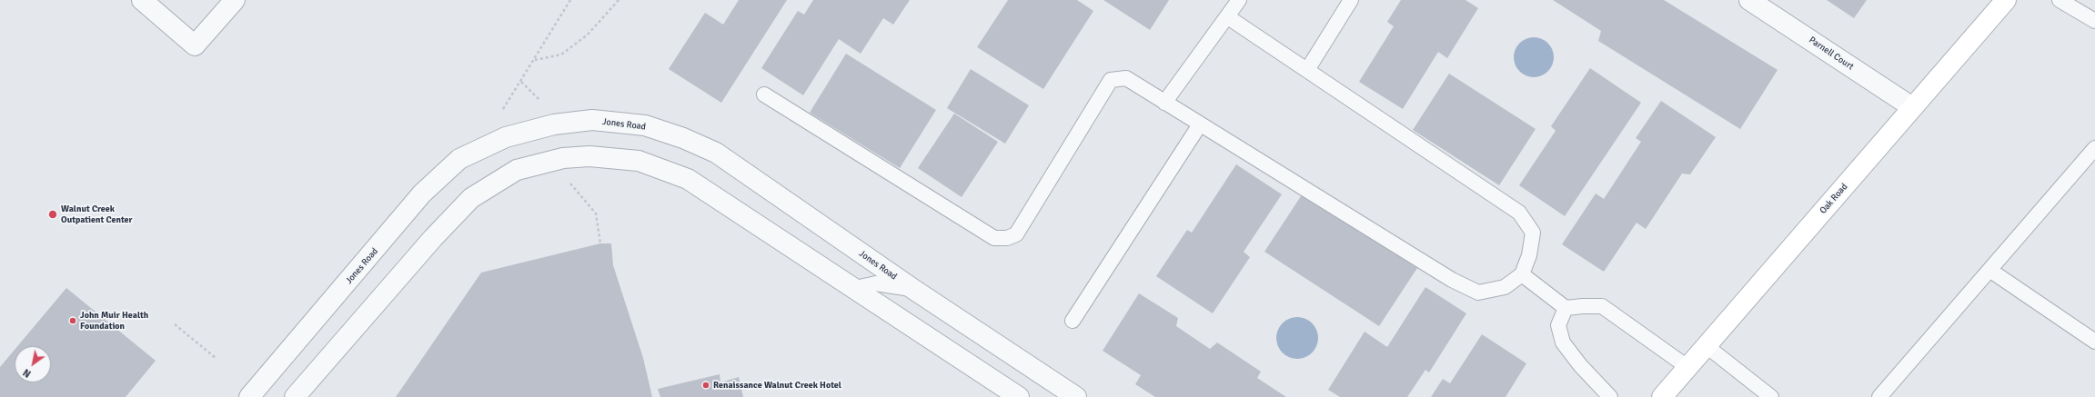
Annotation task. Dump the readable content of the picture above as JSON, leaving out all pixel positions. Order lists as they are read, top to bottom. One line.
{"streets":{"main road":["Oak Road"],"street":["Parnell Court","Jones Road"]},"crossings":[["Parnell Court","Oak Road"]],"places":["Walnut Creek Outpatient Center","John Muir Health Foundation","Renaissance Walnut Creek Hotel"],"north":"bottom left"}
